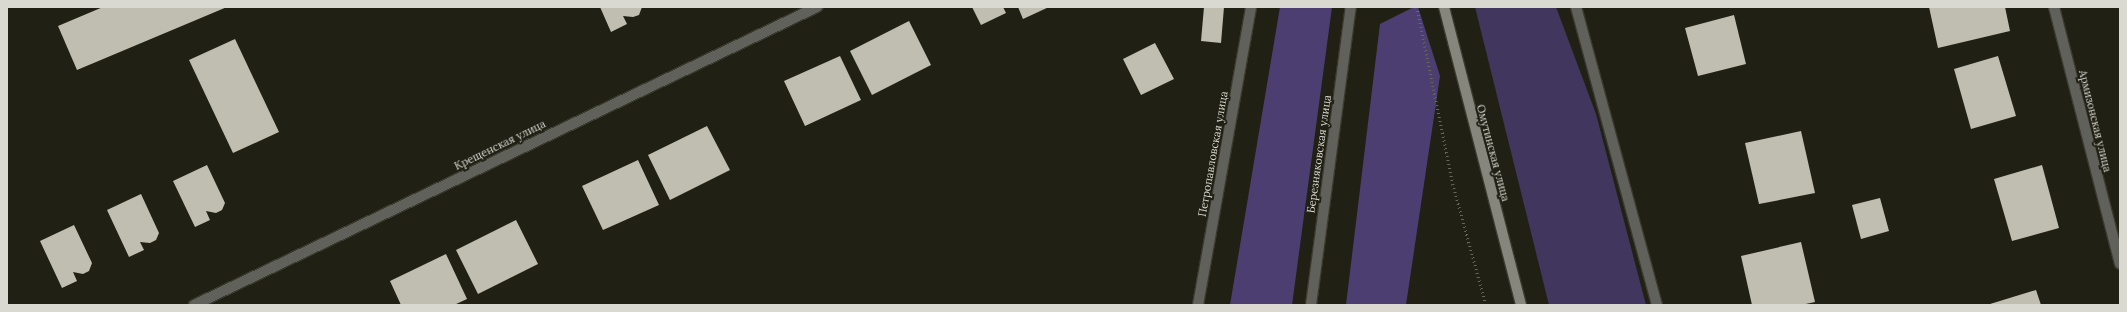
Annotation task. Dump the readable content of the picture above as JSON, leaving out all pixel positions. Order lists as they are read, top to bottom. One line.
{"streets":{"street":["Армизонская улица","Крещенская улица","Омутинская улица","Петропавловская улица","Березняковская улица"]}}
